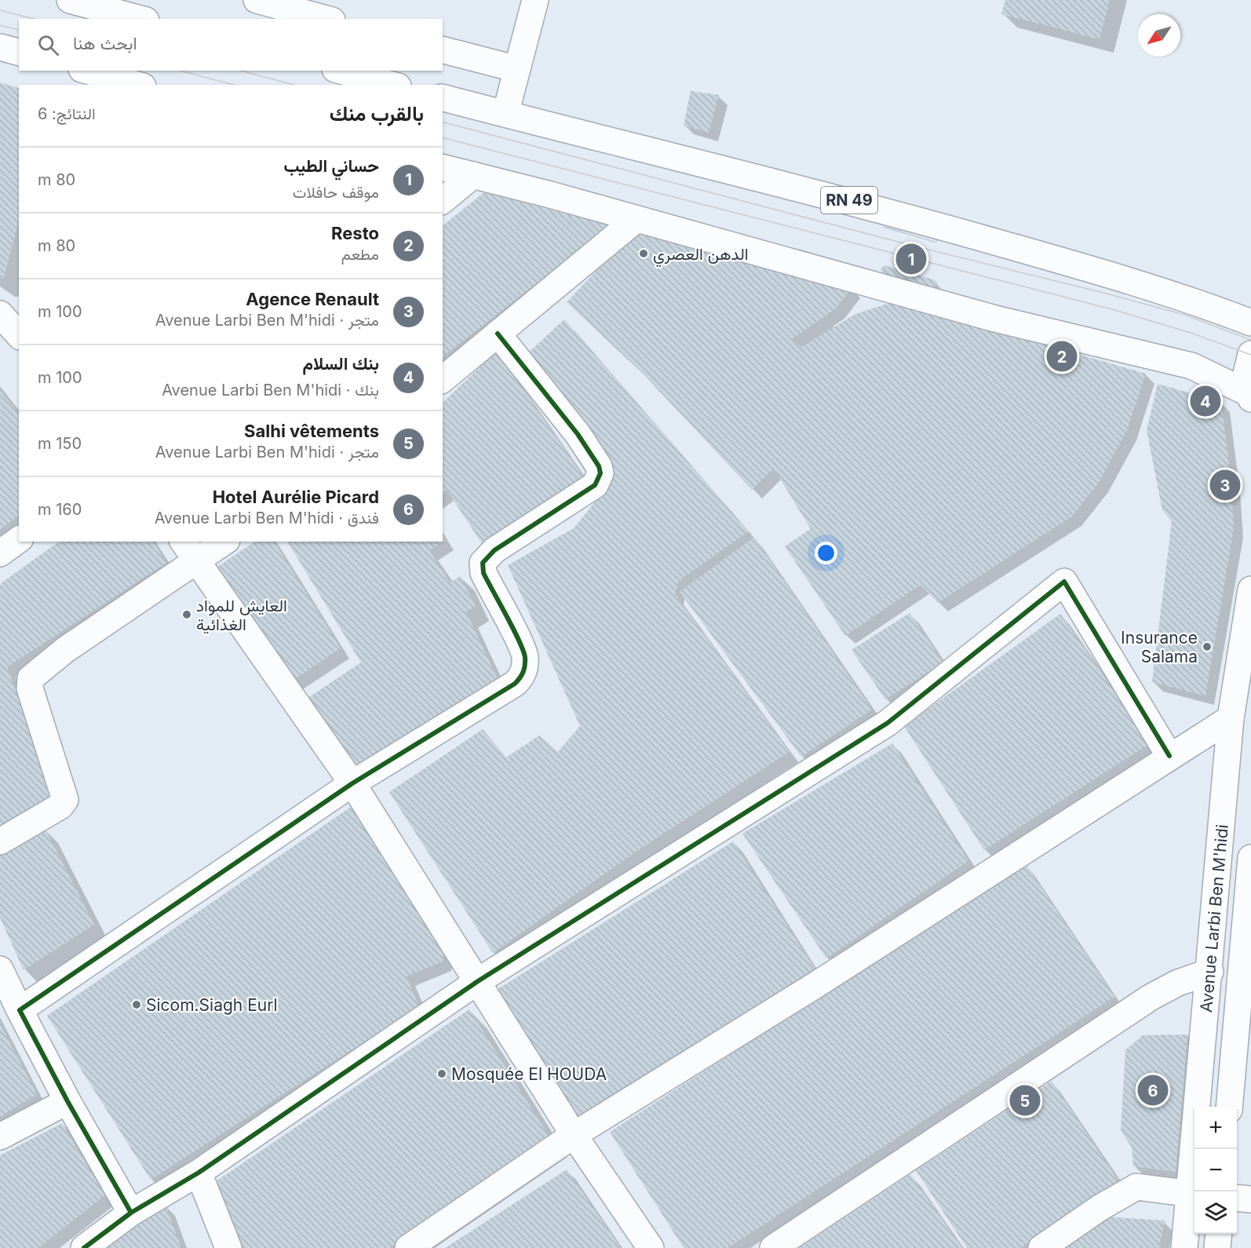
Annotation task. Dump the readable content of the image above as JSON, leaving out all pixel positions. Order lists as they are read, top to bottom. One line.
{"streets":{"street":["RN 49","Avenue Larbi Ben M'hidi"]},"places":["الدهن العصري","العايش للمواد الغذائية","Insurance Salama","Sicom.Siagh Eurl","Mosquée El HOUDA"],"north":"bottom left","page":{"search":"ابحث هنا","heading":["بالقرب منك","النتائج: 6"],"list":[{"mark":"1","name":"حساني الطيب","note":"موقف حافلات","value":"80 m"},{"mark":"2","name":"Resto","note":"مطعم","value":"80 m"},{"mark":"3","name":"Agence Renault","note":"متجر · Avenue Larbi Ben M'hidi","value":"100 m"},{"mark":"4","name":"بنك السلام","note":"بنك · Avenue Larbi Ben M'hidi","value":"100 m"},{"mark":"5","name":"Salhi vêtements","note":"متجر · Avenue Larbi Ben M'hidi","value":"150 m"},{"mark":"6","name":"Hotel Aurélie Picard","note":"فندق · Avenue Larbi Ben M'hidi","value":"160 m"}],"pins":["1","2","4","3","6","5"],"map_buttons":["+","−"]}}
